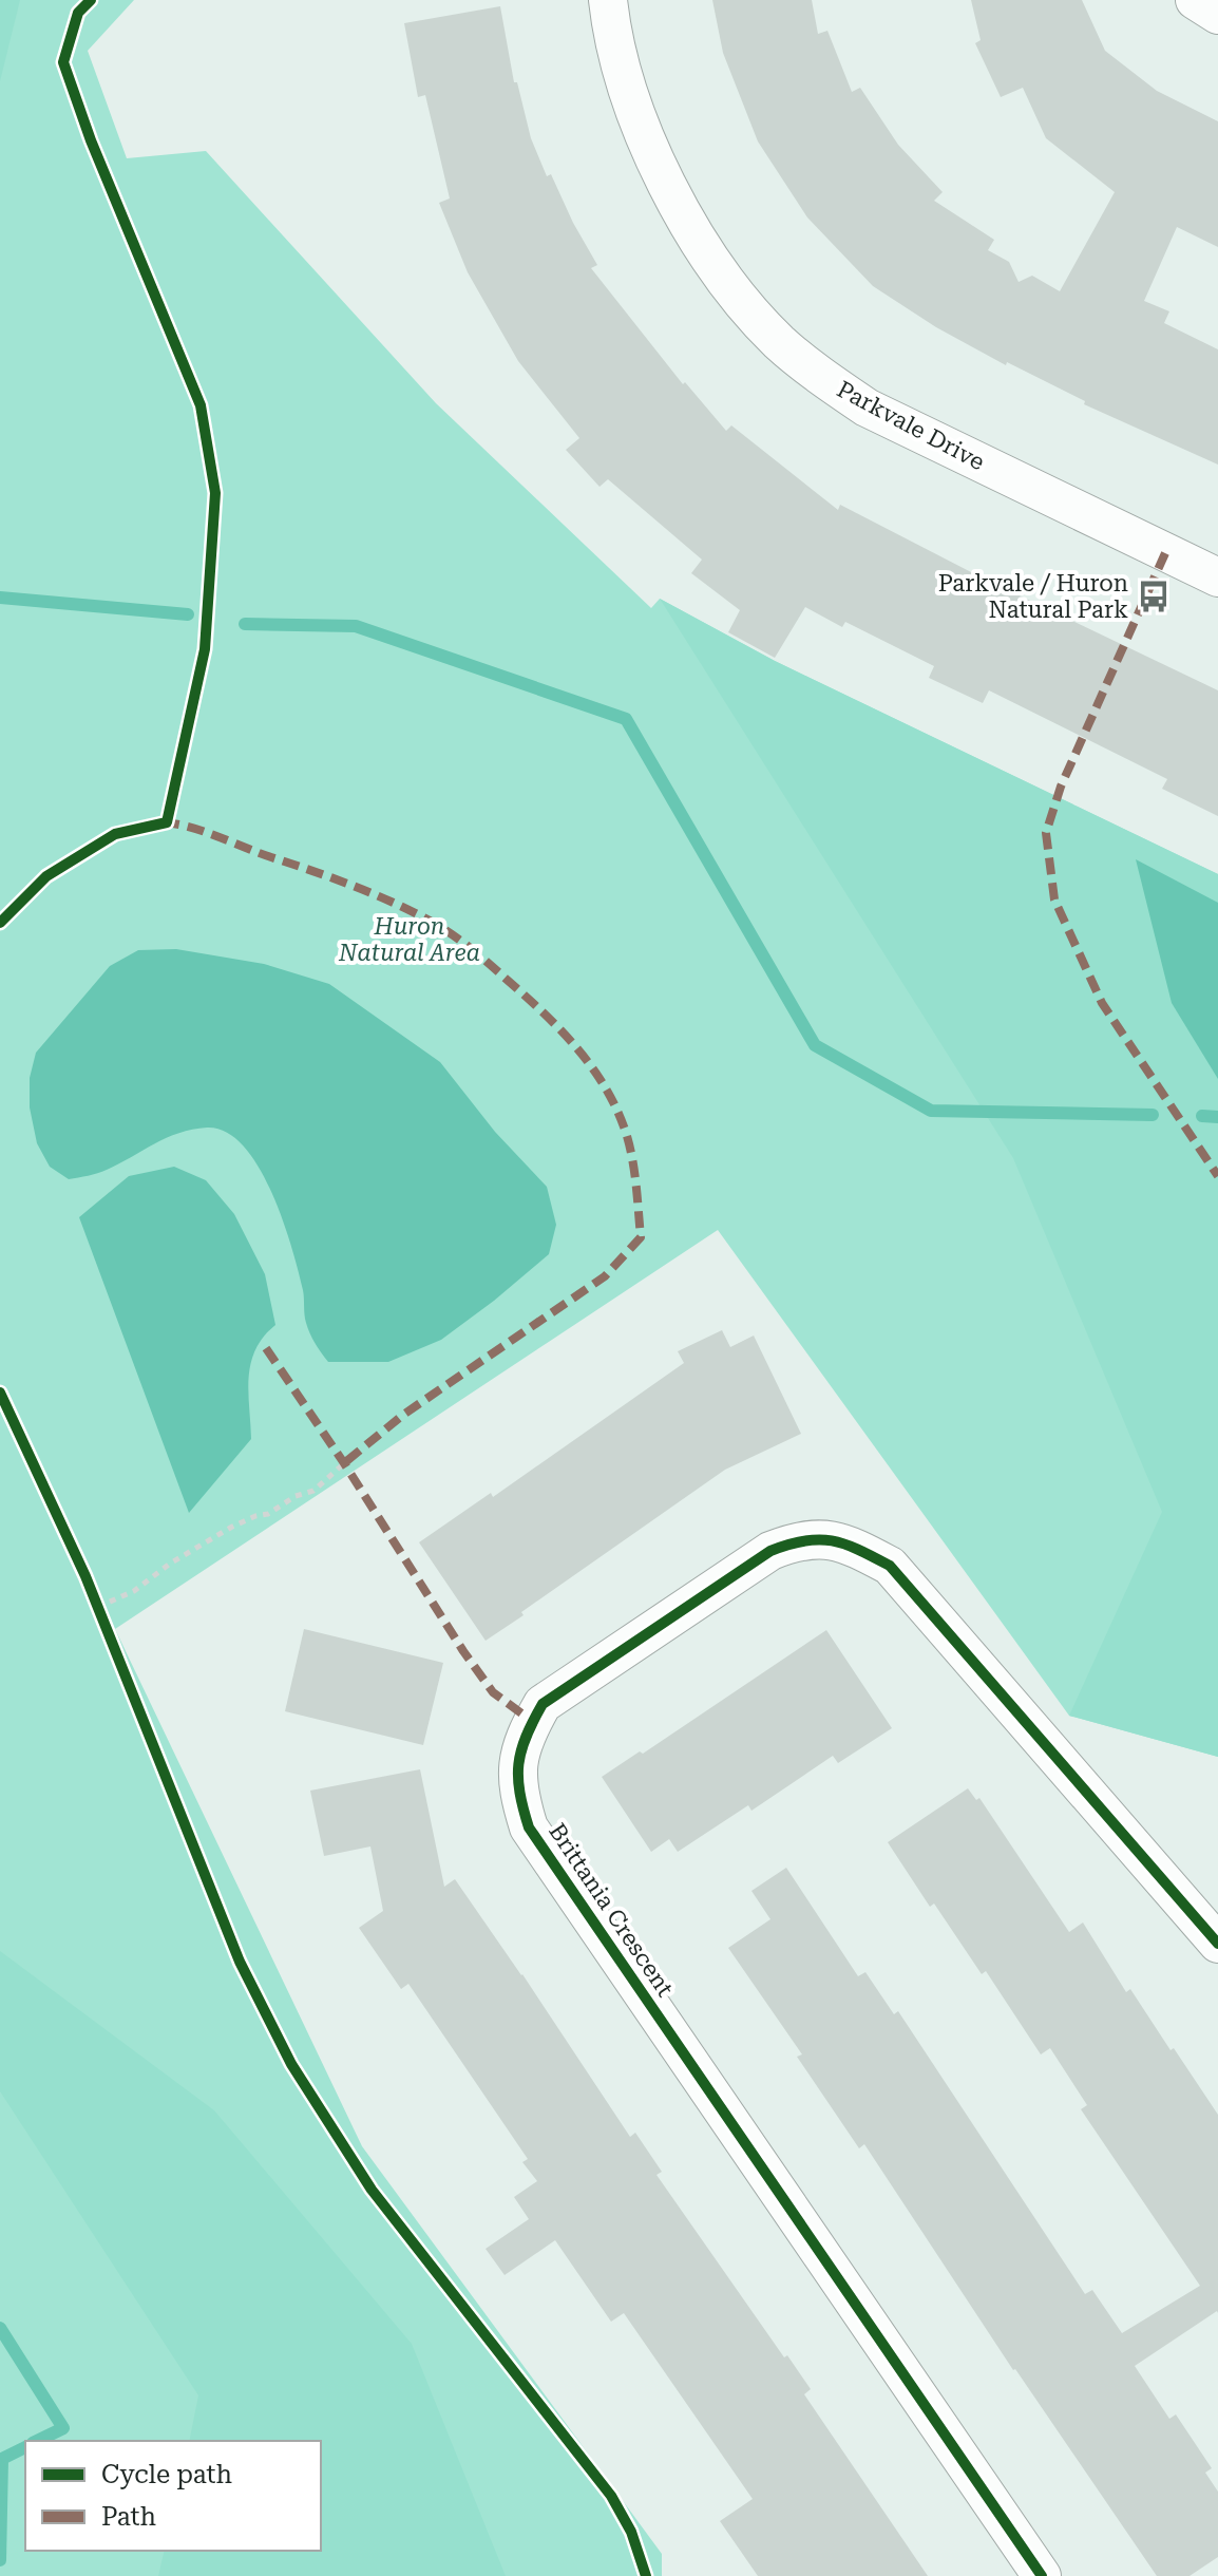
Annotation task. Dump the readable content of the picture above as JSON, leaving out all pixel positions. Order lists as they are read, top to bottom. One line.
{"streets":{"street":["Parkvale Drive","Brittania Crescent"]},"parks":["Huron Natural Area"],"places":{"bus stop":["Parkvale / Huron Natural Park"]},"legend":["Cycle path","Path"]}
